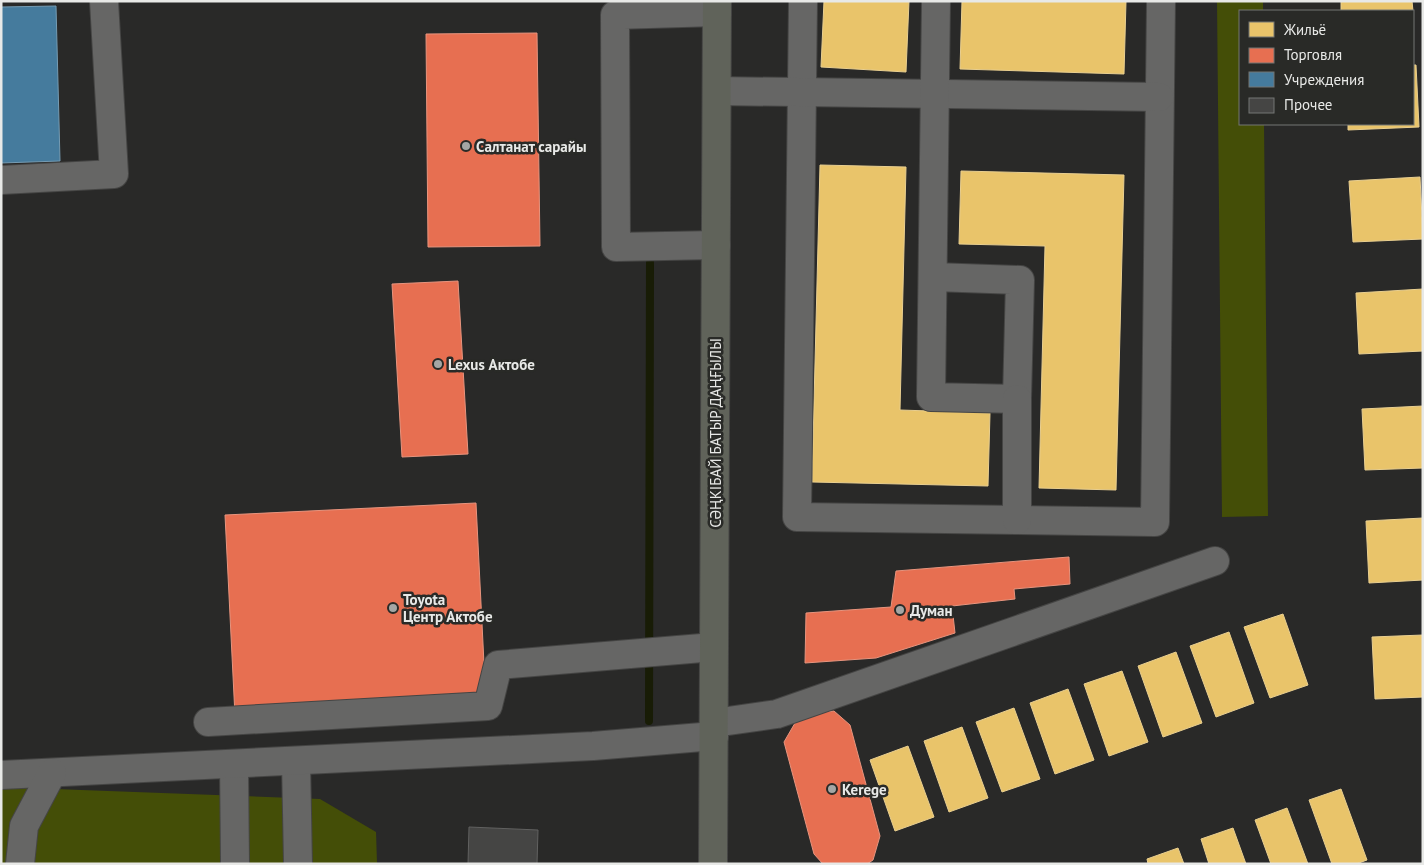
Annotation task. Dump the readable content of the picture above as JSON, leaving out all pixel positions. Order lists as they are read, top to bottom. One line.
{"streets":{"main road":["СӘҢКІБАЙ БАТЫР ДАҢҒЫЛЫ"]},"places":["Салтанат сарайы","Lexus Актобе","Toyota Центр Актобе","Думан","Kerege"],"legend":["Жильё","Торговля","Учреждения","Прочее"]}
